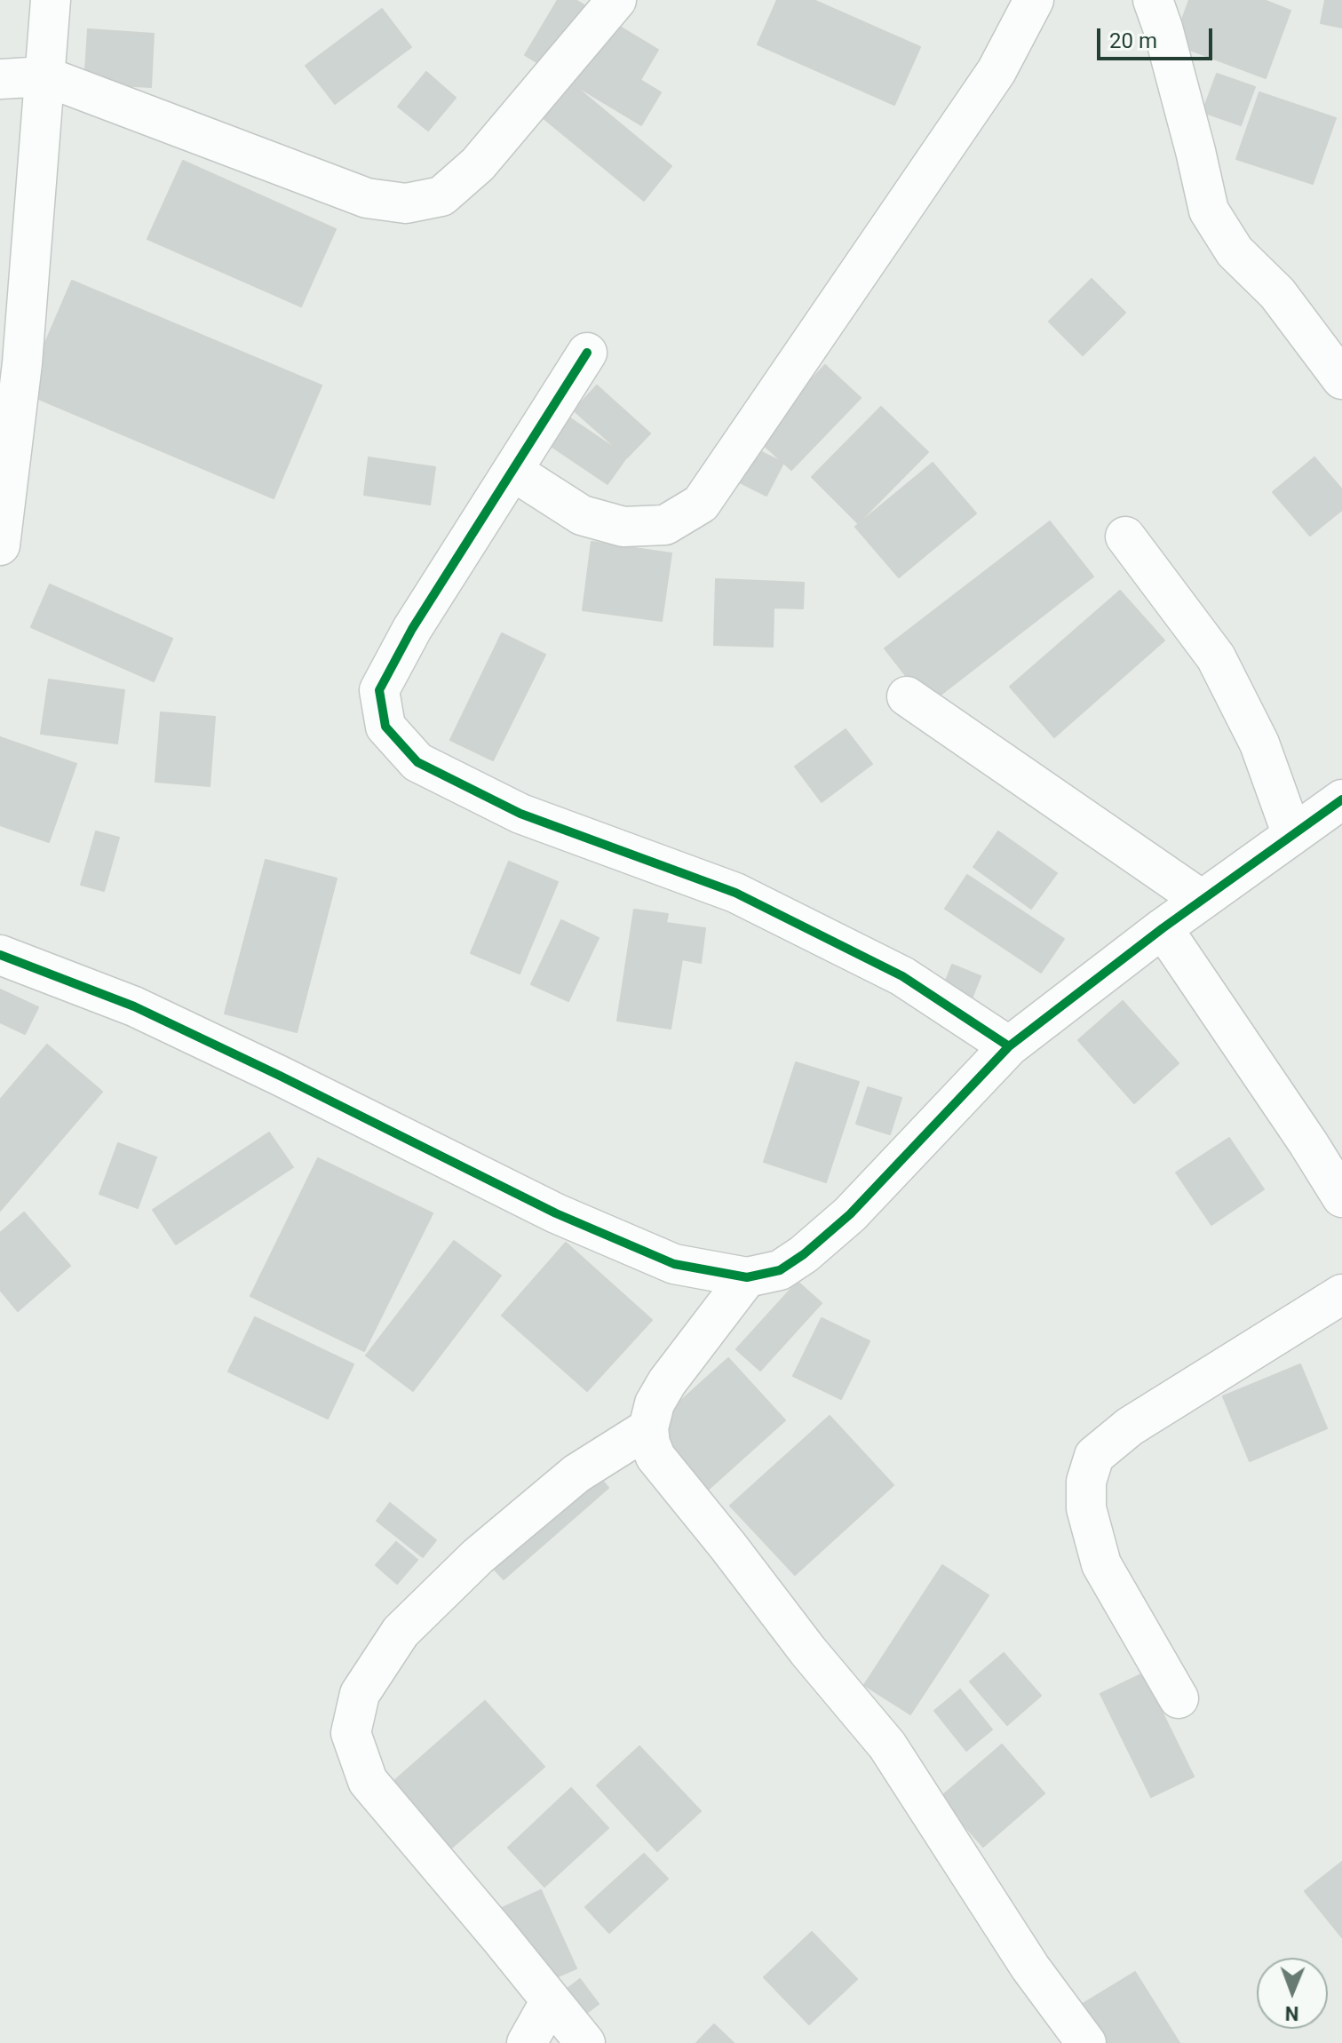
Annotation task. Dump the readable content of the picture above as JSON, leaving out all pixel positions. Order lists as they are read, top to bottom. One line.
{"scale_bar":"20 m","north":"bottom"}
